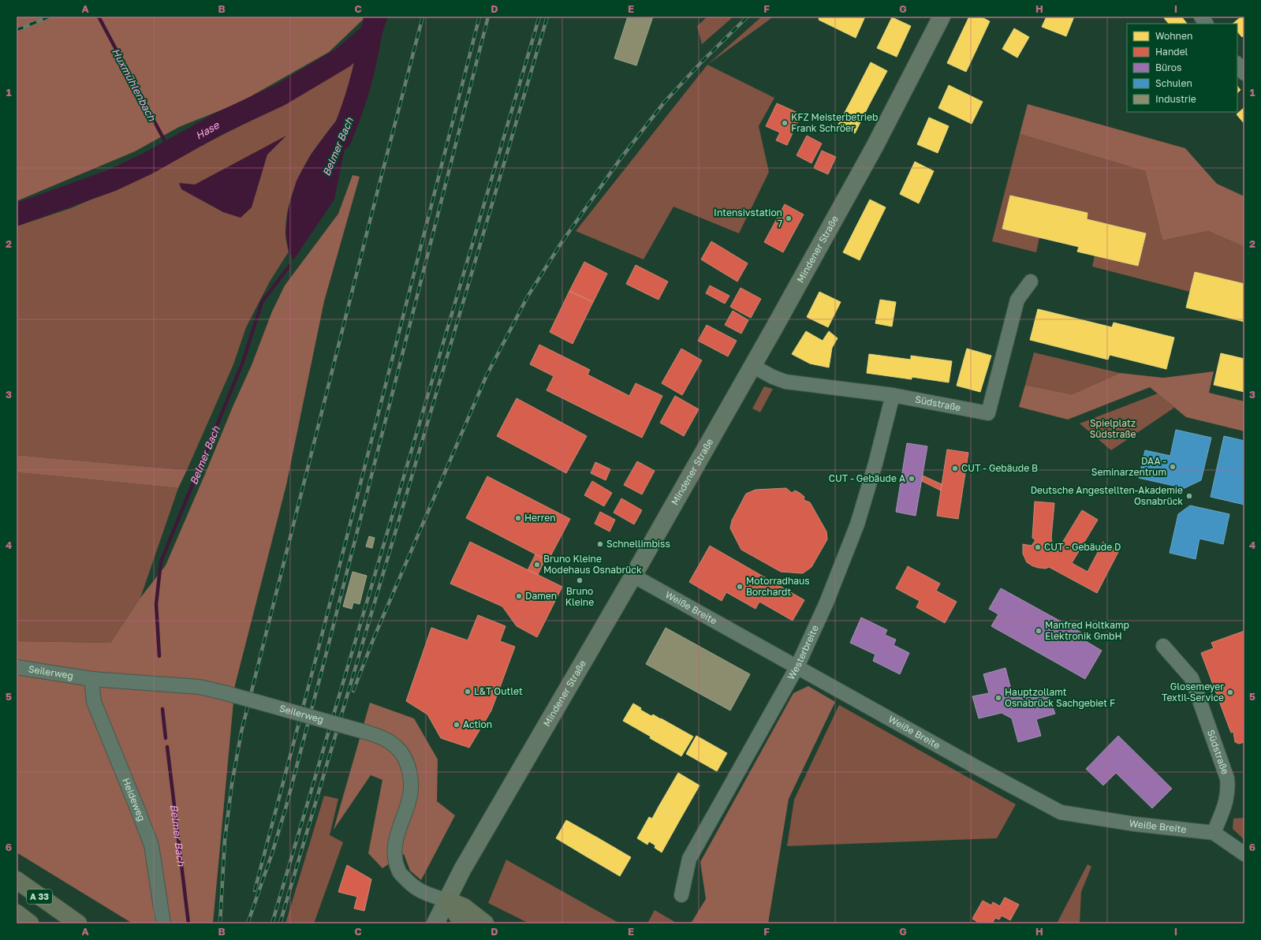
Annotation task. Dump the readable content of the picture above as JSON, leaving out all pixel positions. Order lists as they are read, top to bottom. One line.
{"streets":{"highway":["A 33"],"main road":["Mindener Straße"],"street":["Südstraße","Weiße Breite","Westerbreite","Seilerweg","Heideweg"]},"crossings":[["Mindener Straße","Südstraße"],["Mindener Straße","Weiße Breite"],["Mindener Straße","Seilerweg"],["Südstraße","Weiße Breite"],["Südstraße","Westerbreite"],["Weiße Breite","Westerbreite"],["Seilerweg","Heideweg"]],"water":["Huxmühlenbach","Hase","Belmer Bach"],"parks":["Spielplatz Südstraße"],"places":["KFZ Meisterbetrieb Frank Schröer","Intensivstation 7","DAA - Seminarzentrum","CUT - Gebäude B","CUT - Gebäude A","Deutsche Angestellten-Akademie Osnabrück","Herren","Schnellimbiss","CUT - Gebäude D","Bruno Kleine Modehaus Osnabrück","Bruno Kleine","Motorradhaus Borchardt","Damen","Manfred Holtkamp Elektronik GmbH","L&T Outlet","Glosemeyer Textil-Service","Hauptzollamt Osnabrück Sachgebiet F","Action"],"legend":["Wohnen","Handel","Büros","Schulen","Industrie"],"grid":{"columns":["A","B","C","D","E","F","G","H","I"],"rows":["1","2","3","4","5","6"]}}
